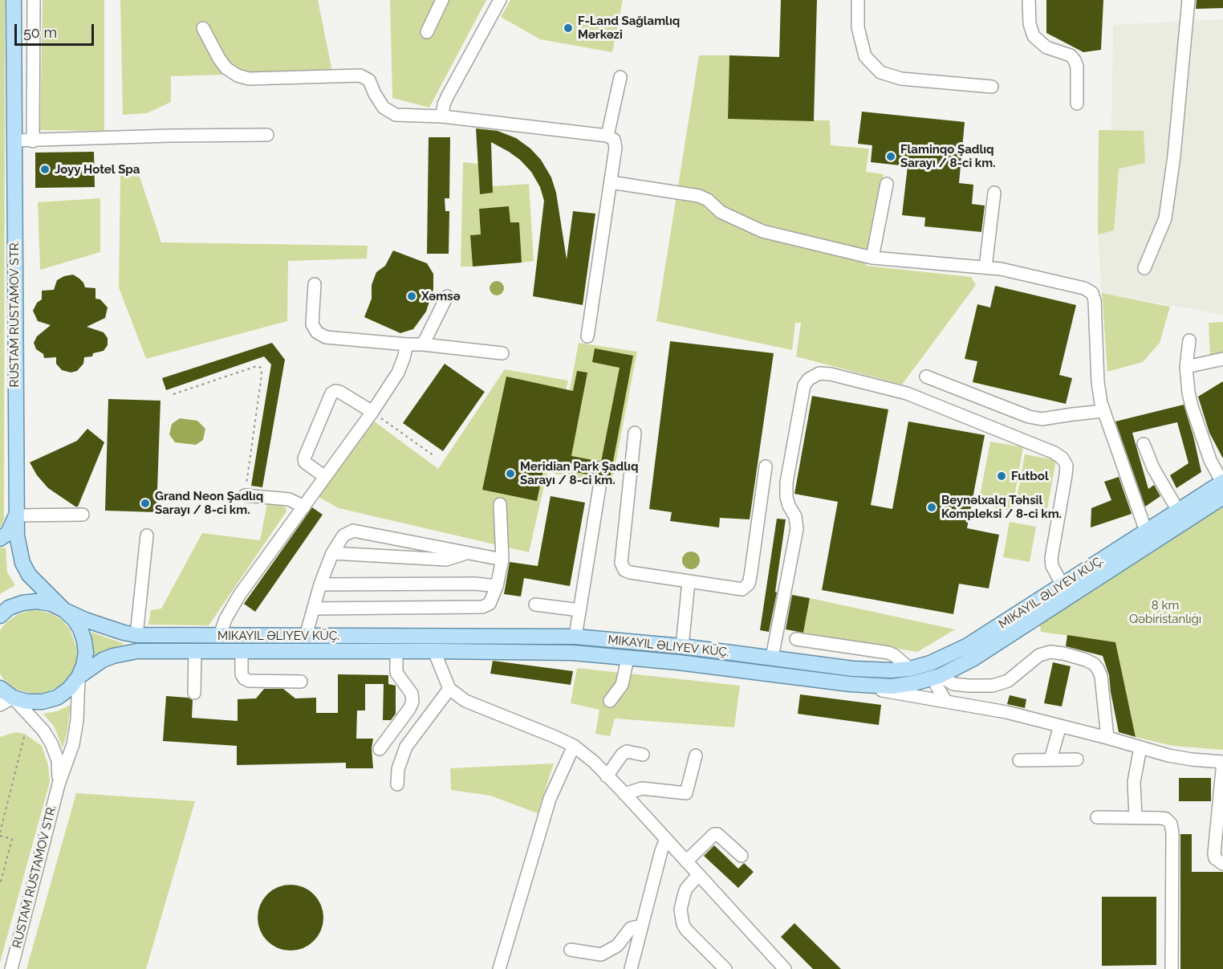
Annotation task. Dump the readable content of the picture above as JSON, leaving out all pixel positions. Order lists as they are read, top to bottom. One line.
{"streets":{"main road":["RUSTAM RUSTAMOV STR."]},"parks":["8 km Qəbiristanlığı"],"places":["F-Land Sağlamlıq Mərkəzi","Flaminqo Şadlıq Sarayı / 8-ci km.","Joyy Hotel Spa","Xəmsə","Meridian Park Şadlıq Sarayı / 8-ci km.","Futbol","Grand Neon Şadlıq Sarayı / 8-ci km.","Beynəlxalq Təhsil Kompleksi / 8-ci km."],"scale_bar":"50 m"}
